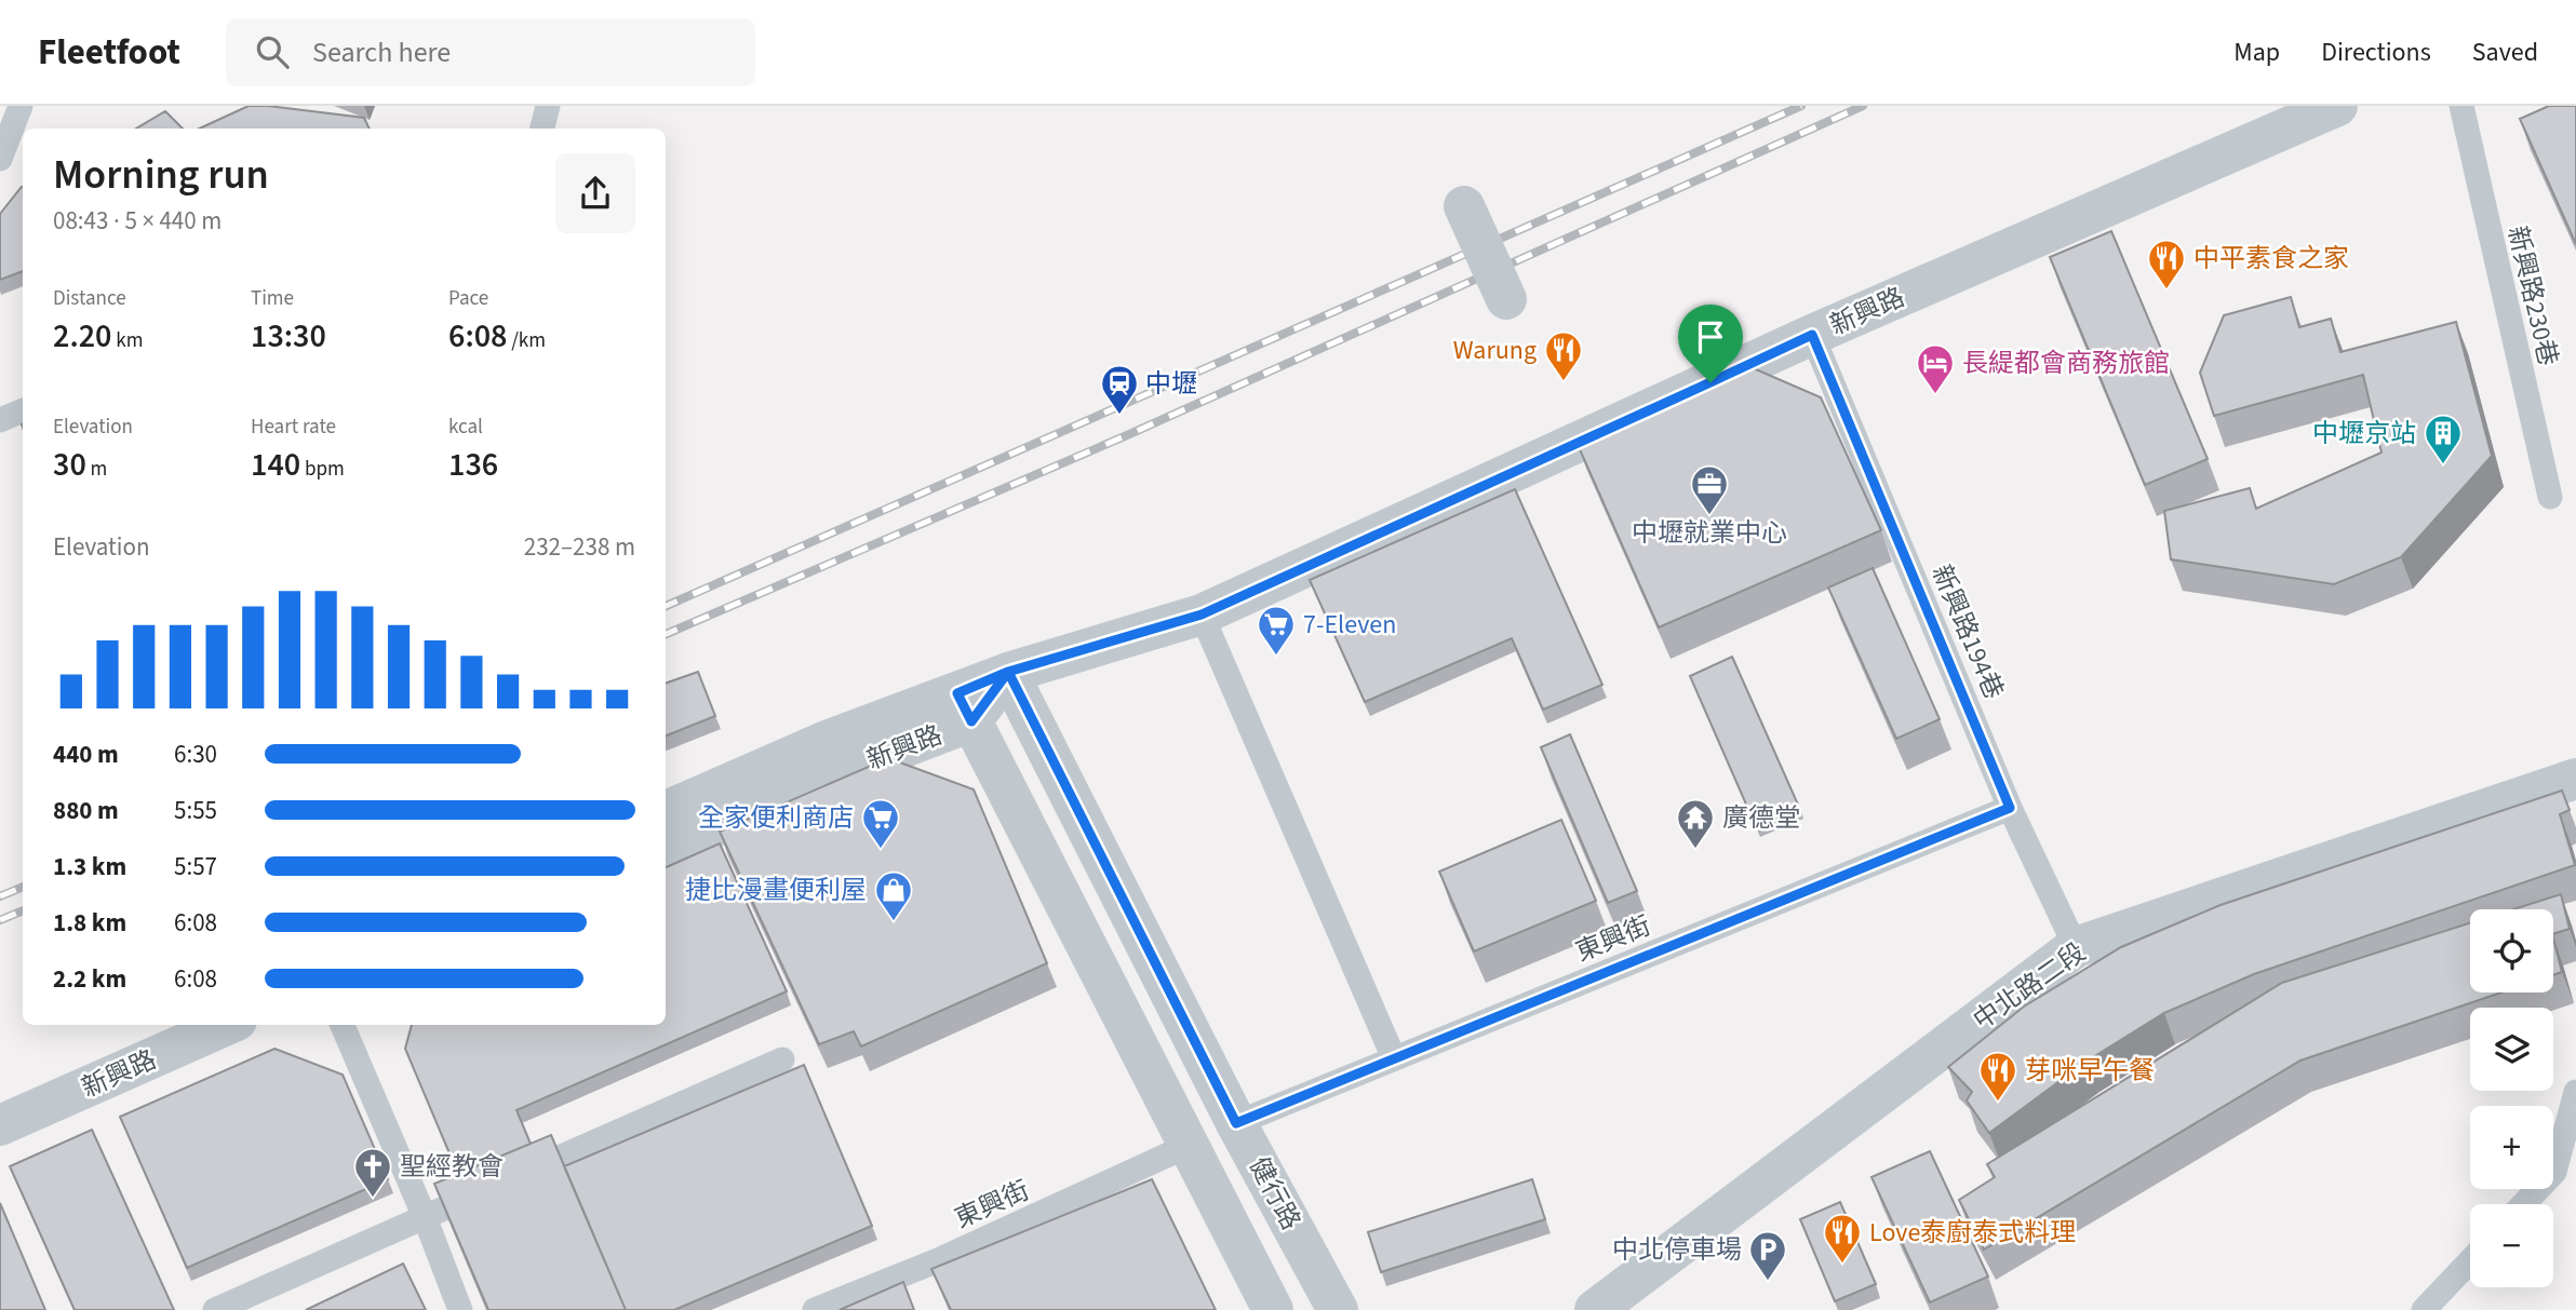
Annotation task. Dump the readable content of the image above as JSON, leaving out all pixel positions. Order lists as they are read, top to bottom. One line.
{"streets":{"street":["新興路","中北路二段","健行路"],"lane":["新興路230巷","新興路194巷","東興街"]},"crossings":[["新興路","新興路194巷"],["新興路","健行路"],["新興路194巷","東興街"],["新興路194巷","中北路二段"],["東興街","健行路"]],"places":{"restaurant":["中平素食之家","Warung","芽咪早午餐","Love泰廚泰式料理"],"hotel":["長緹都會商務旅館"],"station":["中壢"],"building":["中壢京站"],"office":["中壢就業中心"],"supermarket":["7-Eleven","全家便利商店"],"temple":["廣德堂"],"shop":["捷比漫畫便利屋"],"church":["聖經教會"],"parking":["中北停車場"]},"page":{"header":"Fleetfoot","search":"Search here","nav":["Map","Directions","Saved"],"heading":["Morning run","08:43 · 5 × 440 m"],"stats":[["Distance","2.20 km"],["Time","13:30"],["Pace","6:08 /km"],["Elevation","30 m"],["Heart rate","140 bpm"],["kcal","136"]],"chart":["Elevation","232–238 m"],"list":[{"name":"440 m","note":"6:30"},{"name":"880 m","note":"5:55"},{"name":"1.3 km","note":"5:57"},{"name":"1.8 km","note":"6:08"},{"name":"2.2 km","note":"6:08"}],"map_buttons":["+","−"]}}
